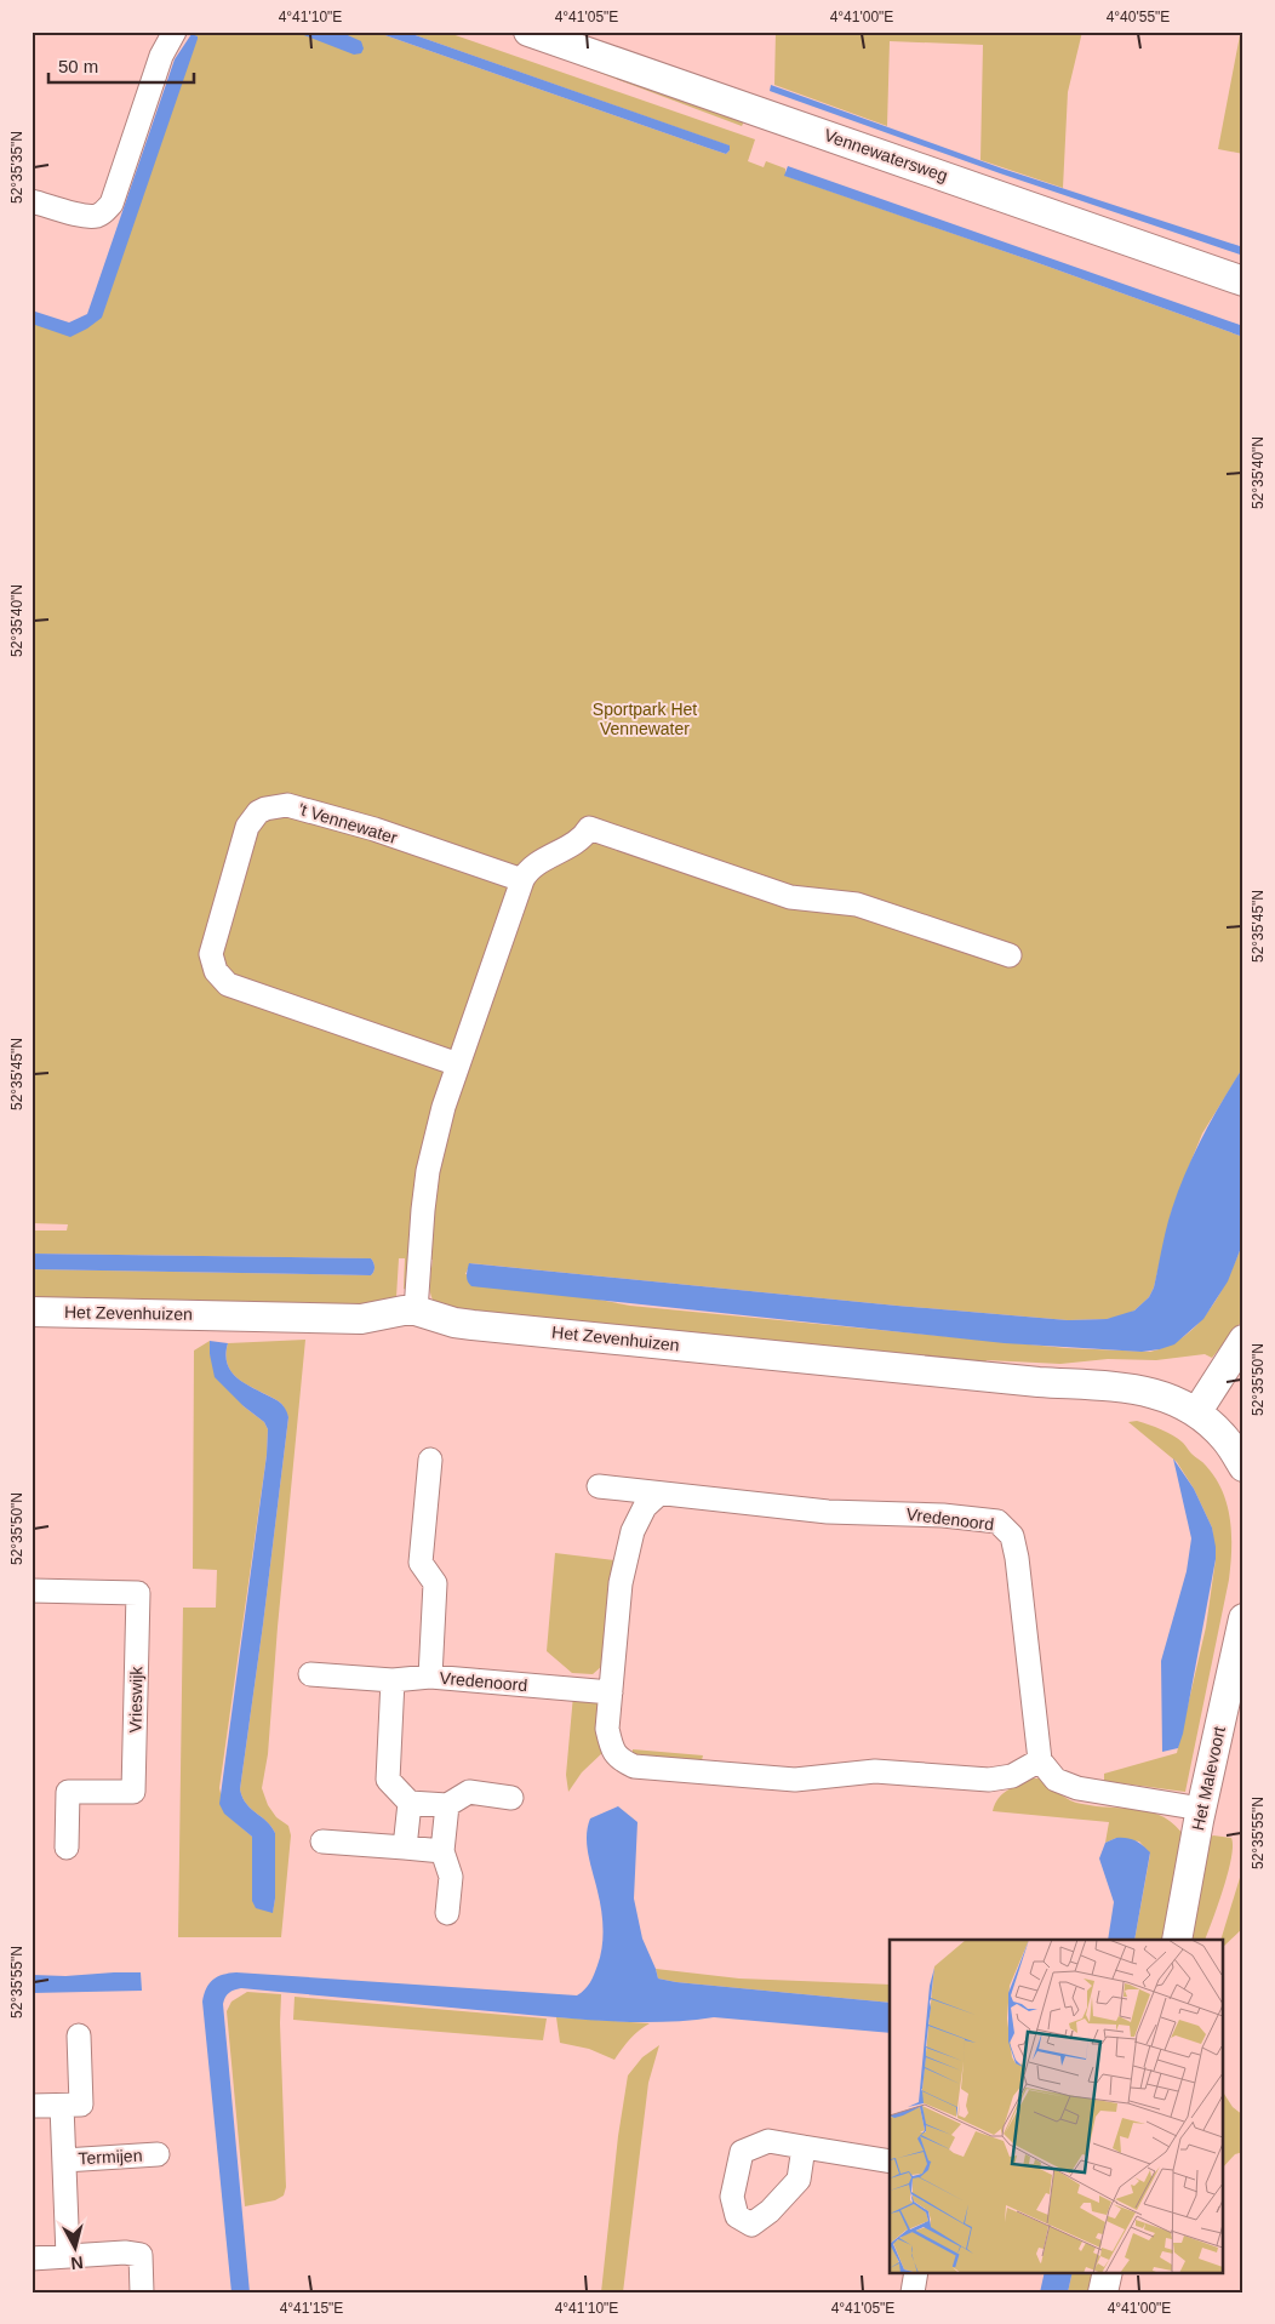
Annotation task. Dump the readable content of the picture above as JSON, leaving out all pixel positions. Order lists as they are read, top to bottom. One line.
{"streets":{"street":["Vennewatersweg","'t Vennewater","Het Zevenhuizen","Vredenoord","Vrieswijk","Het Malevoort","Termijen"]},"parks":["Sportpark Het Vennewater"],"scale_bar":"50 m","north":"bottom","coordinates":["4°41'10\"E","4°41'05\"E","4°41'00\"E","4°40'55\"E","52°35'35\"N","52°35'40\"N","52°35'45\"N","52°35'50\"N","52°35'55\"N","4°41'15\"E"]}
